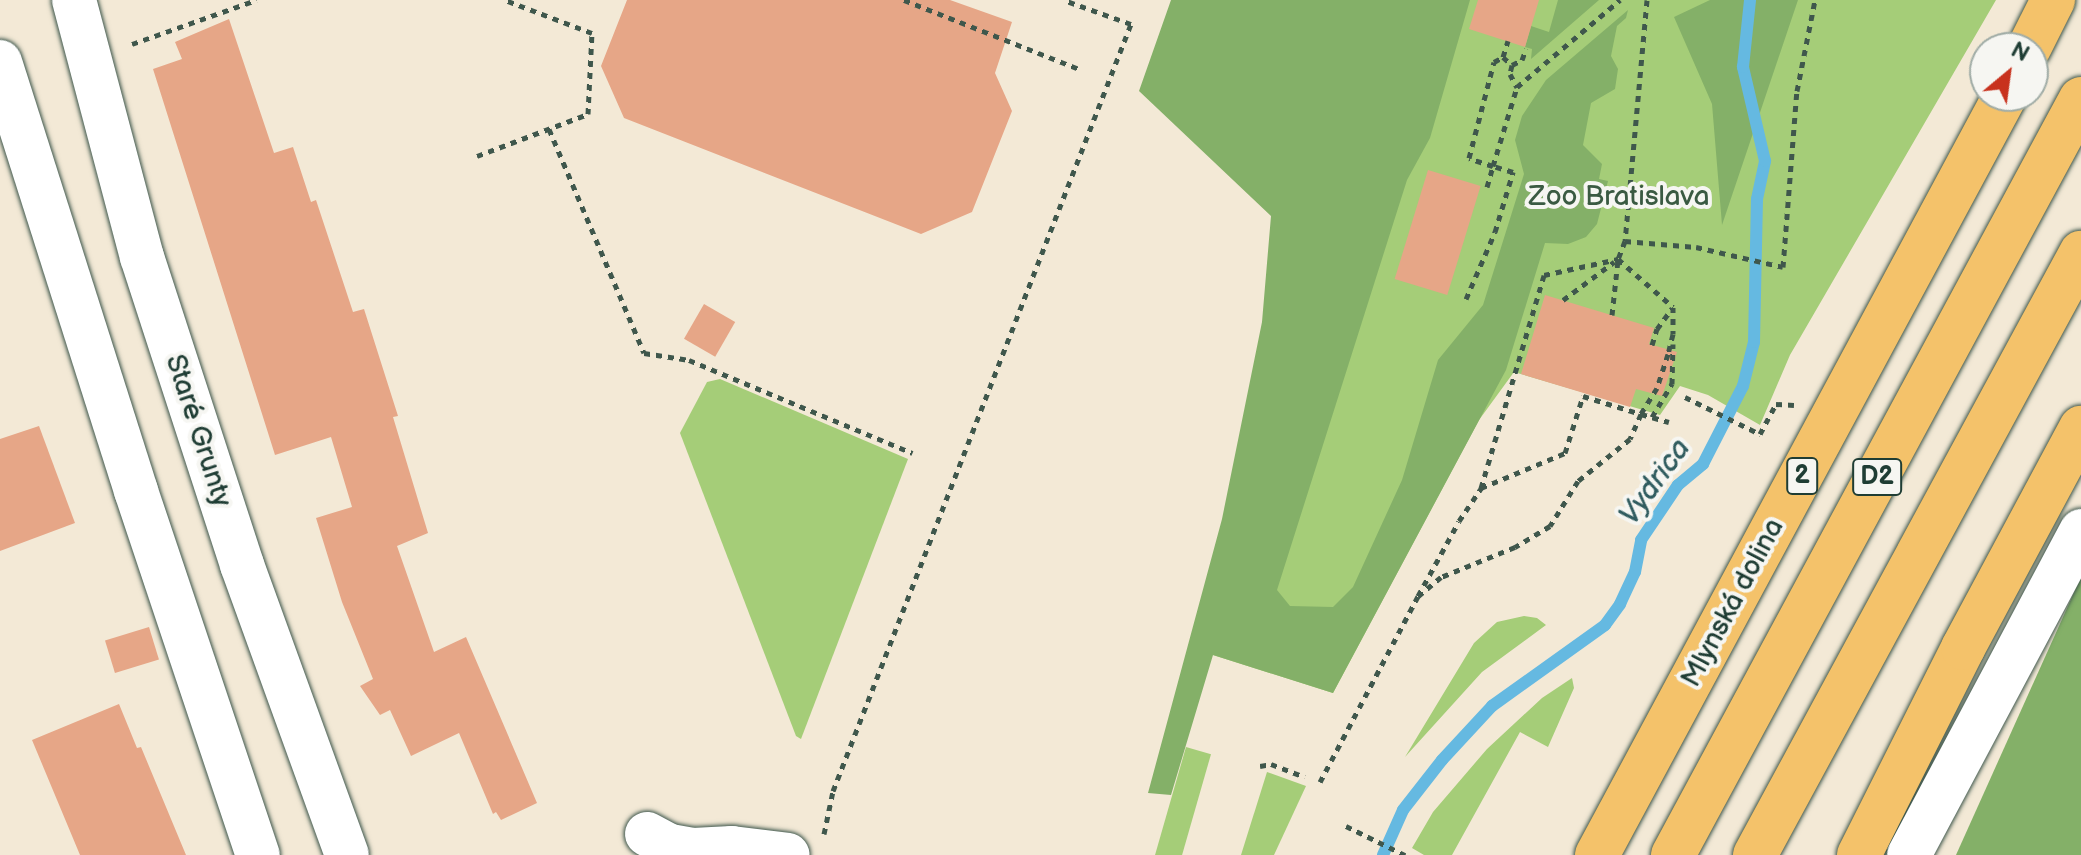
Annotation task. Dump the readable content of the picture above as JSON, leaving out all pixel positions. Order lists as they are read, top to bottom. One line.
{"streets":{"main road":["2","D2","Mlynská dolina"],"street":["Staré Grunty"]},"water":["Vydrica"],"parks":["Zoo Bratislava"],"north":"top right"}
